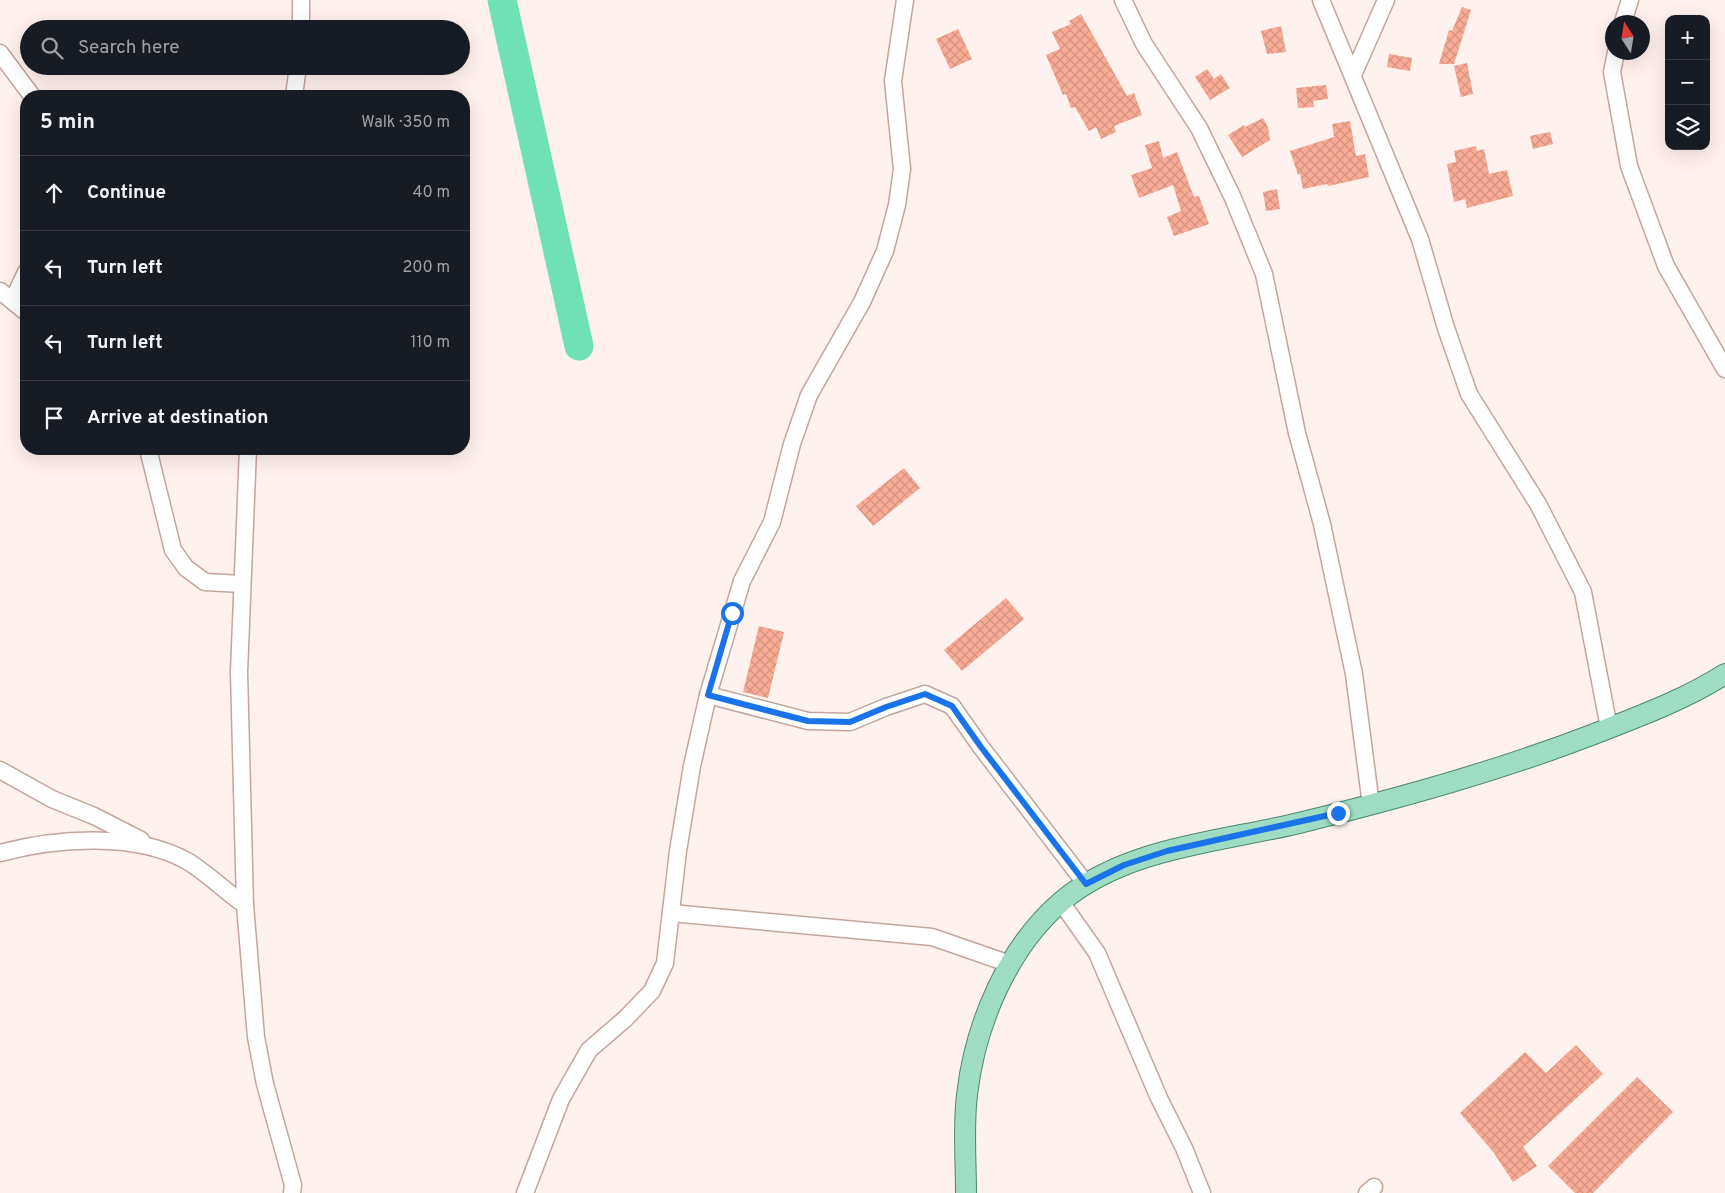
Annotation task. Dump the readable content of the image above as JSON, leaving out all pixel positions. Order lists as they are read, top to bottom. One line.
{"north":"top","page":{"map_buttons":["+","−"],"search":"Search here","heading":["5 min","Walk · 350 m"],"list":[["Continue","40 m"],["Turn left","200 m"],["Turn left","110 m"],"Arrive at destination"]}}
